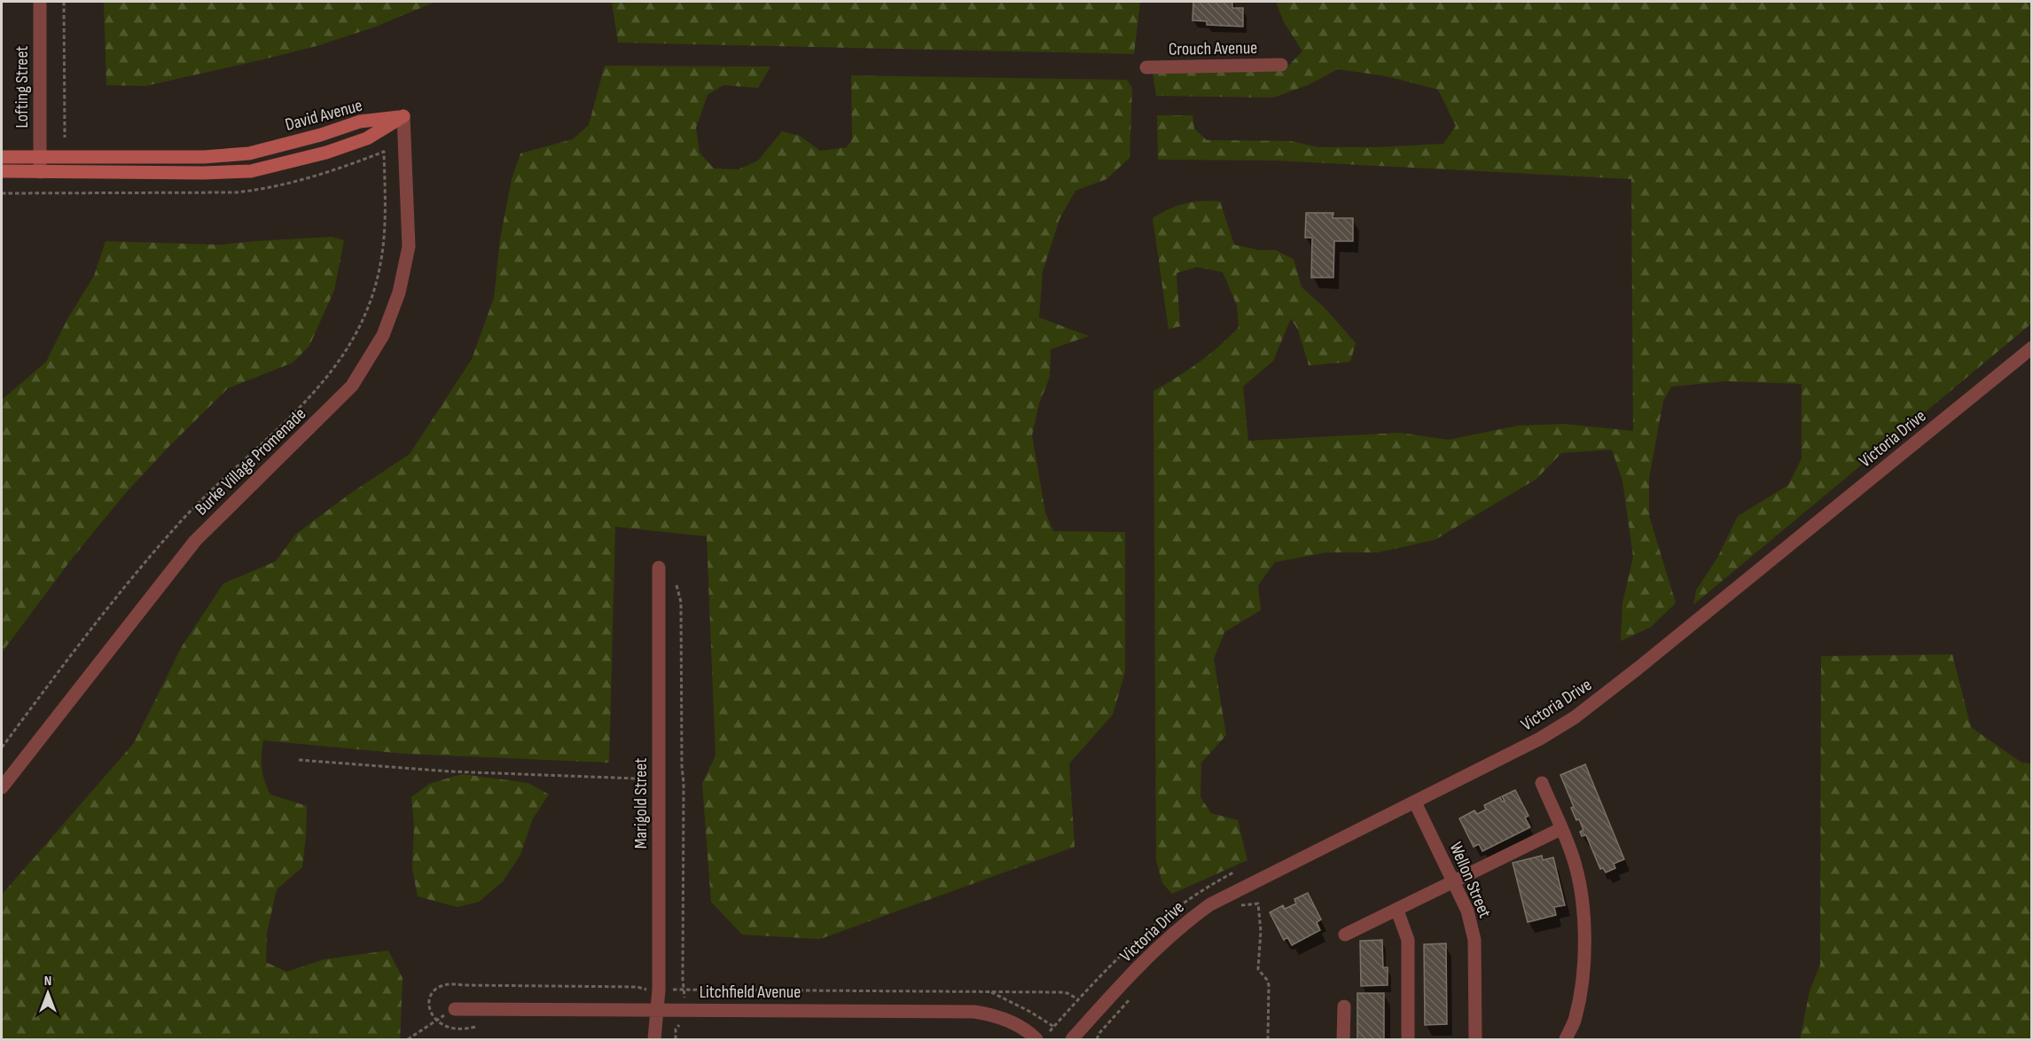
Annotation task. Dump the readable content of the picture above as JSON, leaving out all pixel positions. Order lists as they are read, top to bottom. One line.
{"streets":{"main road":["David Avenue"],"street":["Crouch Avenue","Lofting Street","Victoria Drive","Burke Village Promenade","Marigold Street","Wellon Street","Litchfield Avenue"]},"crossings":[["Lofting Street","David Avenue"],["David Avenue","Burke Village Promenade"],["Victoria Drive","Wellon Street"],["Marigold Street","Litchfield Avenue"]],"north":"top"}
